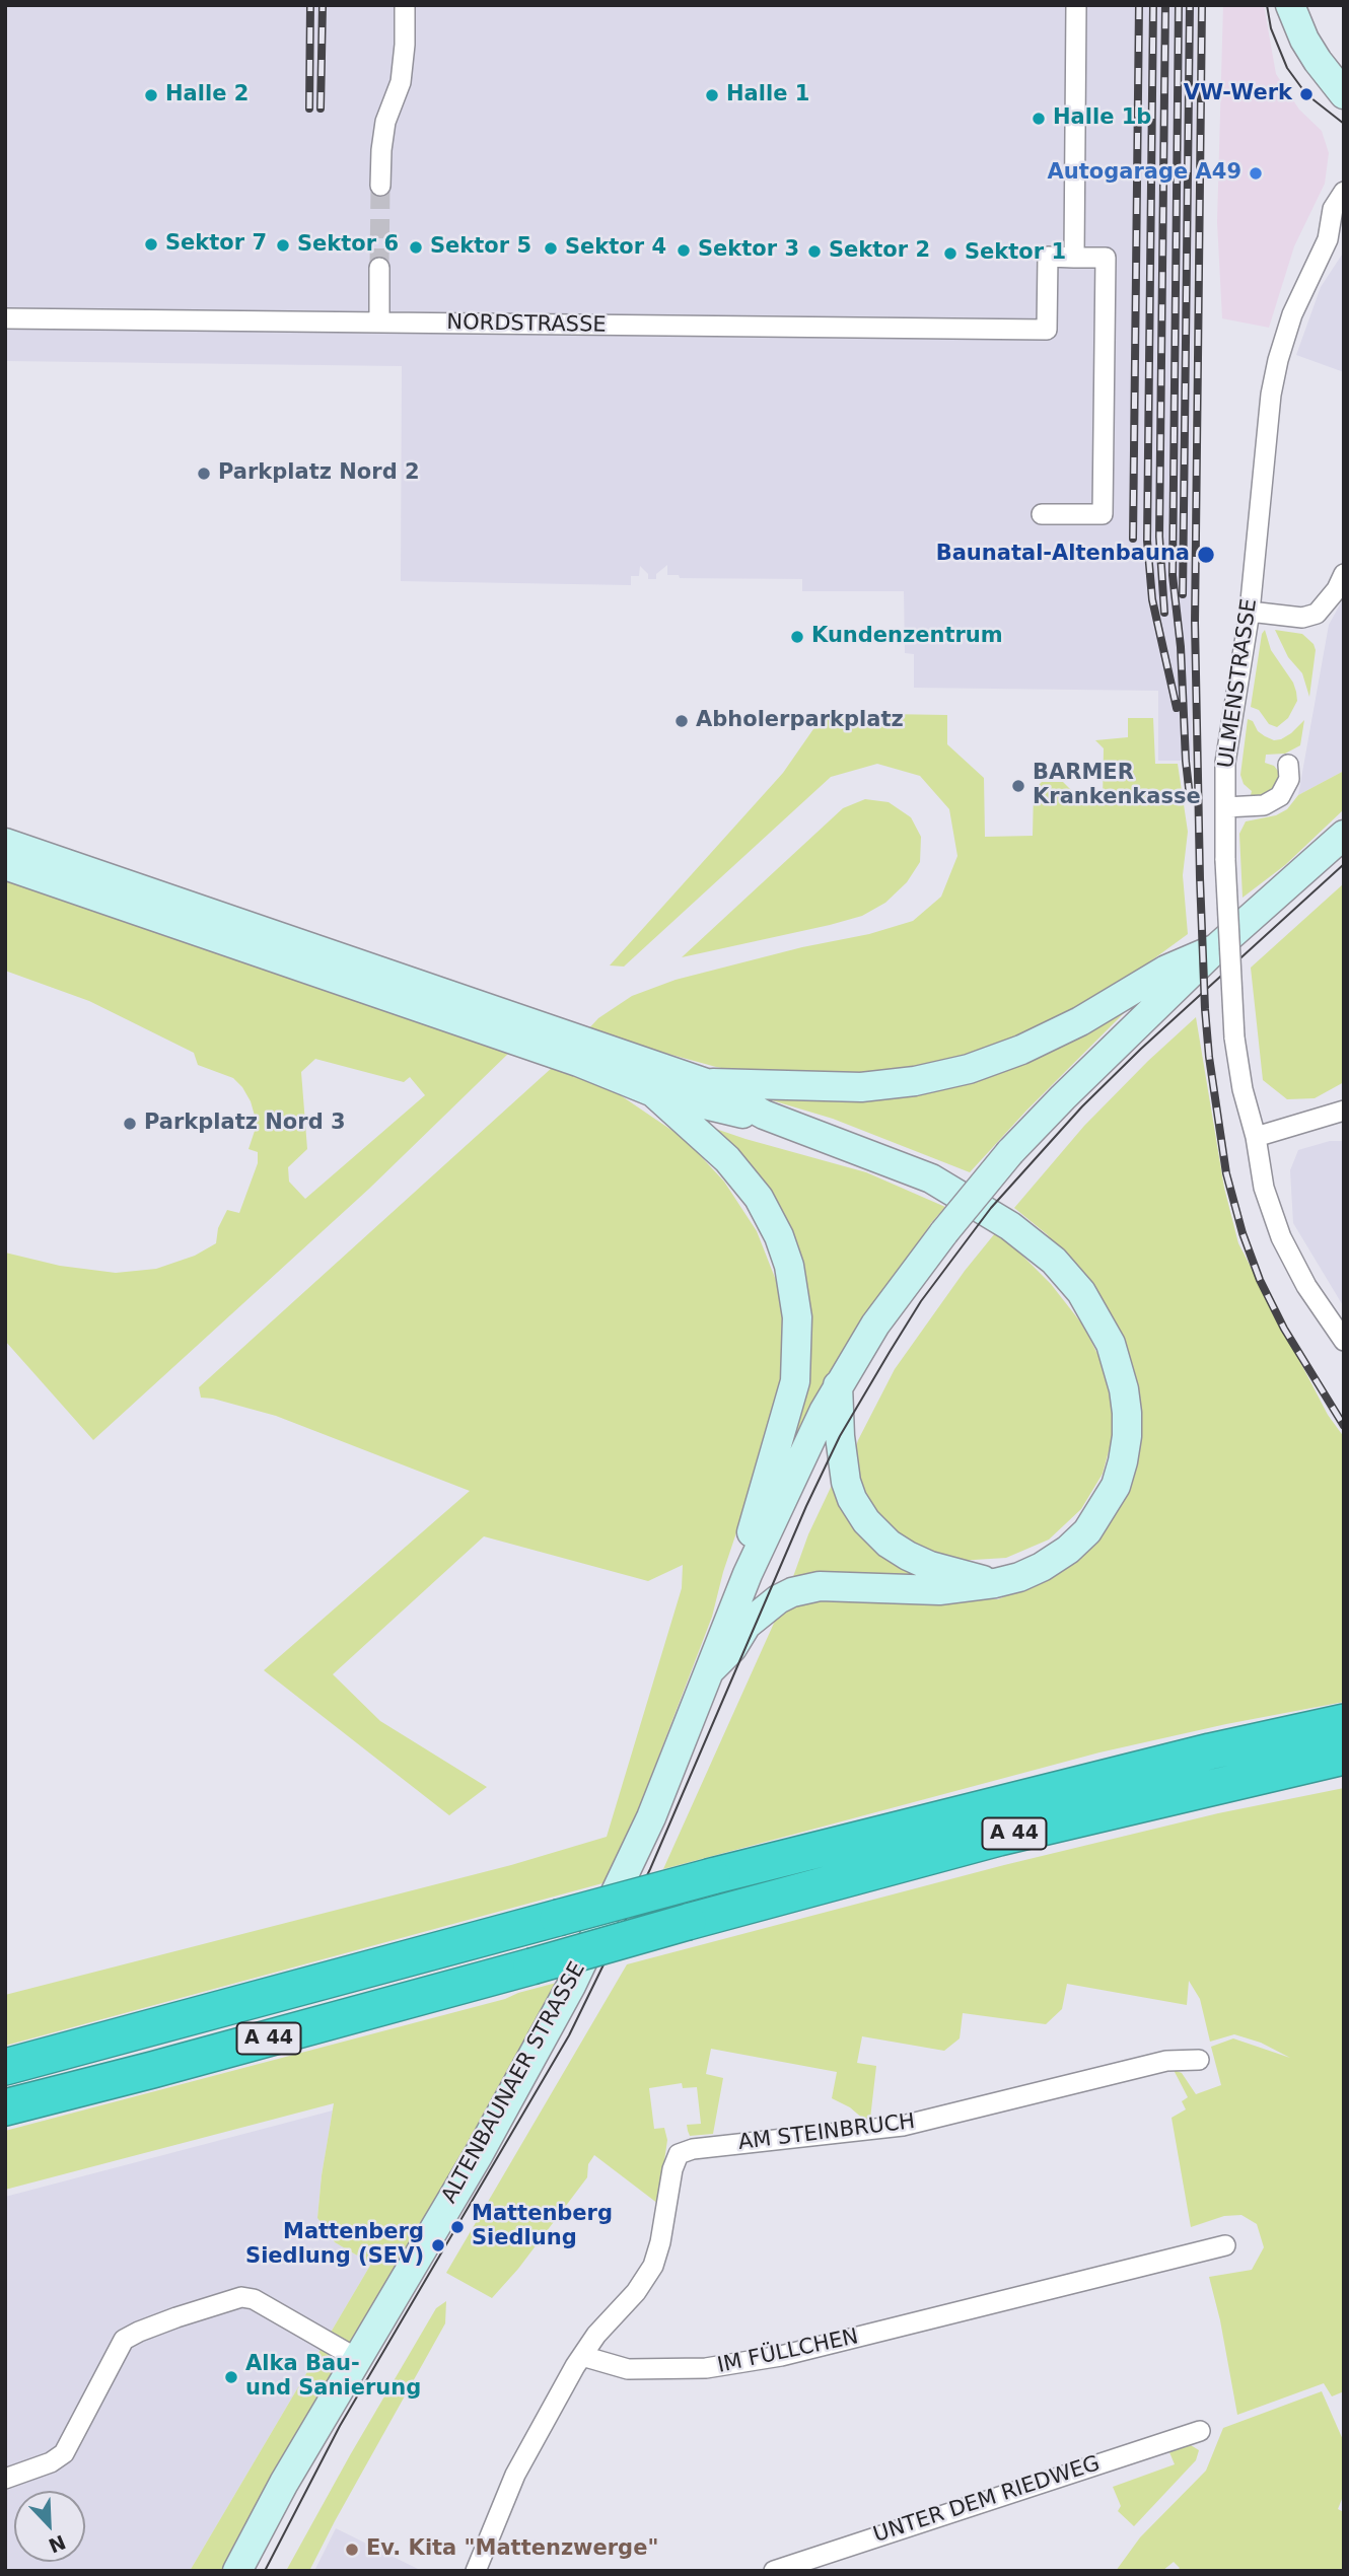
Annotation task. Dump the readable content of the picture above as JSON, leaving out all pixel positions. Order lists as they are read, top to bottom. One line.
{"streets":{"highway":["A 44"],"main road":["ALTENBAUNAER STRASSE"],"street":["NORDSTRASSE","ULMENSTRASSE","AM STEINBRUCH","IM FÜLLCHEN","UNTER DEM RIEDWEG"]},"crossings":[["AM STEINBRUCH","IM FÜLLCHEN"]],"places":["VW-Werk","Halle 2","Halle 1","Halle 1b","Autogarage A49","Sektor 7","Sektor 6","Sektor 5","Sektor 4","Sektor 3","Sektor 2","Sektor 1","Parkplatz Nord 2","Baunatal-Altenbauna","Kundenzentrum","Abholerparkplatz","BARMER Krankenkasse","Parkplatz Nord 3","Mattenberg Siedlung","Mattenberg Siedlung (SEV)","Alka Bau- und Sanierung","Ev. Kita \"Mattenzwerge\""],"north":"bottom right"}
